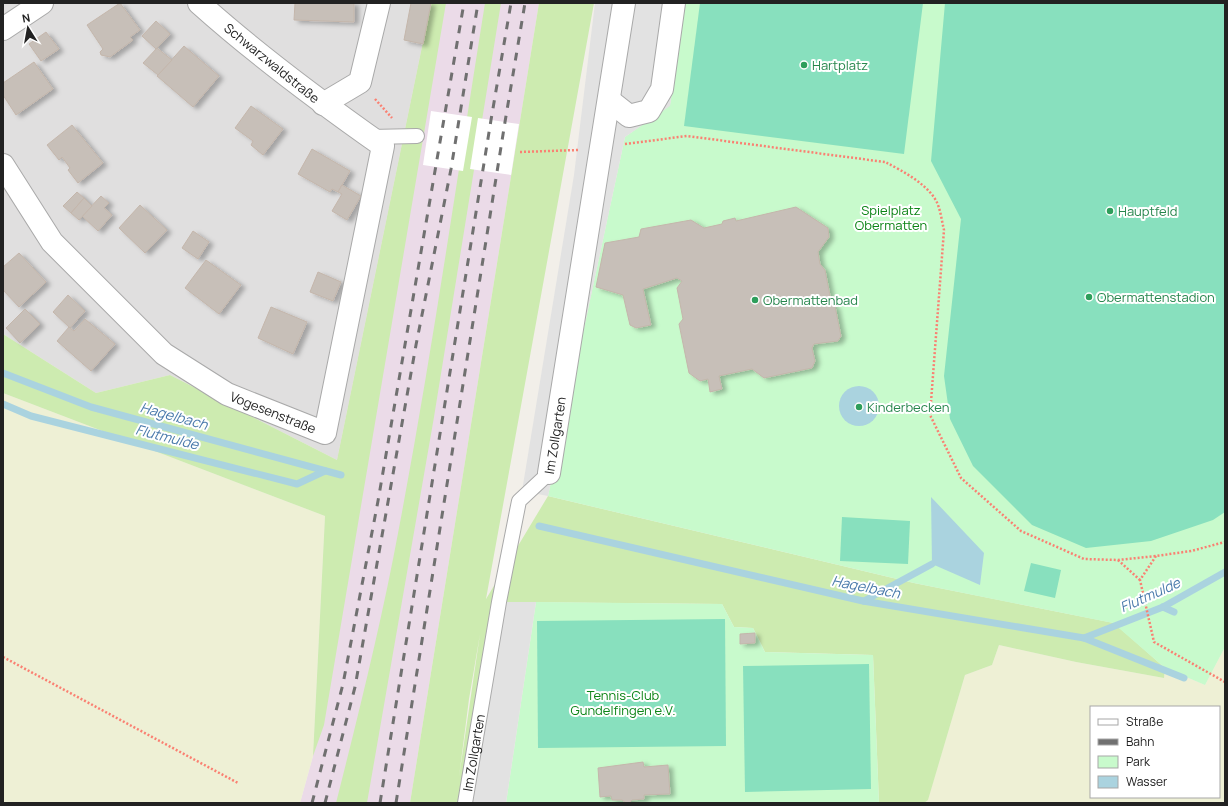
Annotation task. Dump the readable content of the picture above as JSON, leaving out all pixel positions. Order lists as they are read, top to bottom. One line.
{"streets":{"street":["Schwarzwaldstraße","Vogesenstraße","Im Zollgarten"]},"crossings":[["Schwarzwaldstraße","Vogesenstraße"]],"water":["Hagelbach","Flutmulde"],"parks":["Spielplatz Obermatten","Tennis-Club Gundelfingen e.V."],"places":["Hartplatz","Hauptfeld","Obermattenstadion","Obermattenbad","Kinderbecken"],"legend":["Straße","Bahn","Park","Wasser"],"north":"top"}
